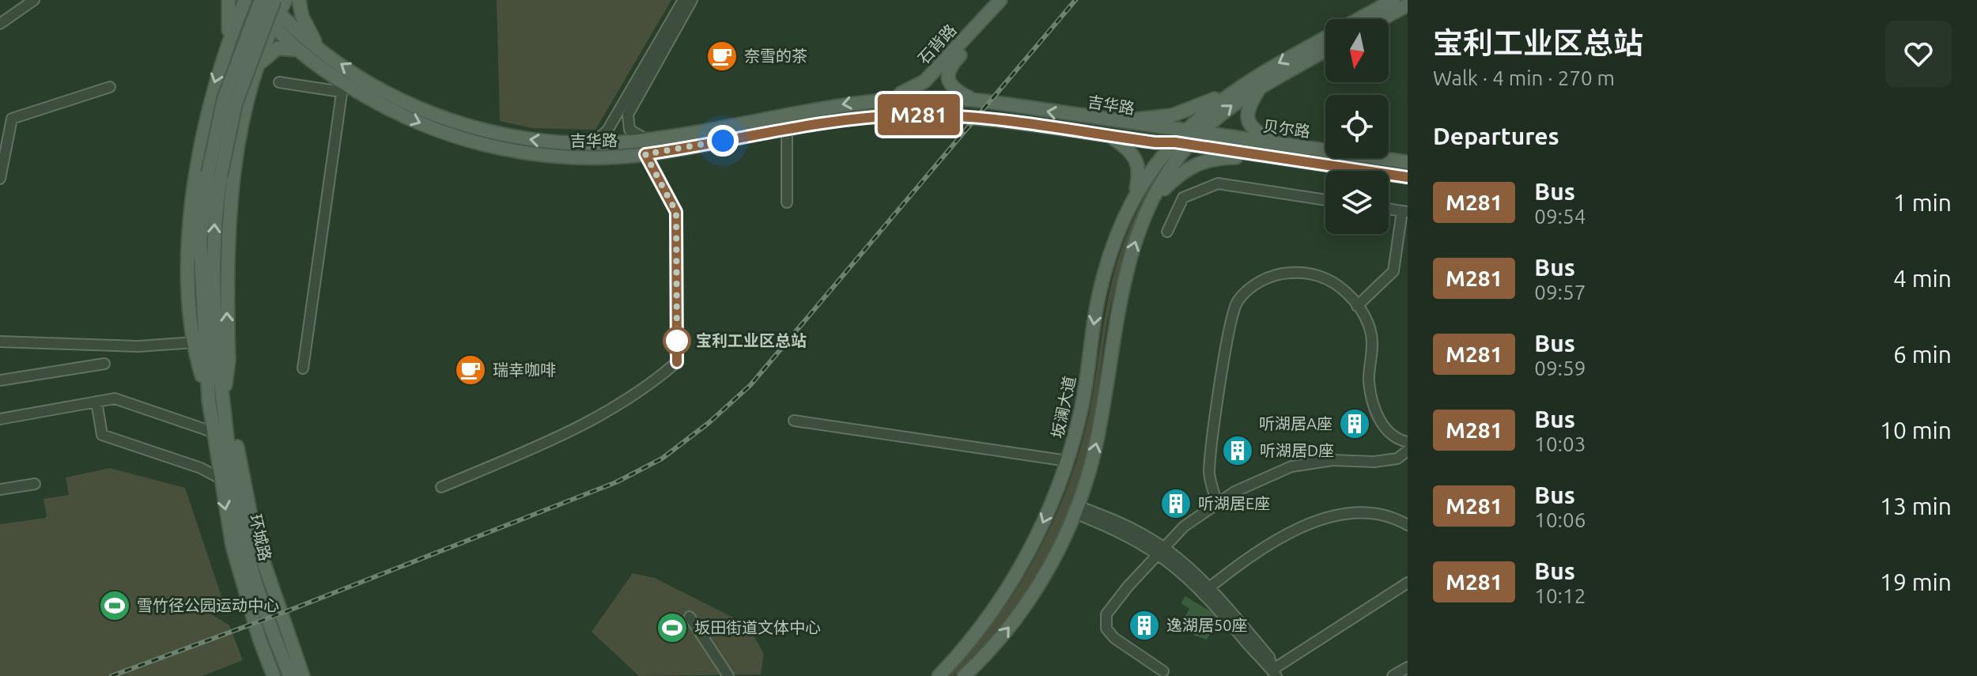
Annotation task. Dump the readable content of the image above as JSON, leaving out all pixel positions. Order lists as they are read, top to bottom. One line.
{"streets":{"main road":["石背路","吉华路","贝尔路","坂澜大道","环城路"]},"crossings":[["石背路","吉华路"],["吉华路","贝尔路"],["吉华路","坂澜大道"],["贝尔路","坂澜大道"]],"places":{"cafe":["奈雪的茶","瑞幸咖啡"],"other":["宝利工业区总站"],"building":["听湖居A座","听湖居D座","听湖居E座","逸湖居50座"],"sports":["雪竹径公园运动中心","坂田街道文体中心"]},"lines":["bus line M281"],"north":"bottom","page":{"on_map":"M281","heading":[["宝利工业区总站","Walk · 4 min · 270 m"],"Departures"],"list":[{"mark":"M281","name":"Bus","note":"09:54","value":"1 min"},{"mark":"M281","name":"Bus","note":"09:57","value":"4 min"},{"mark":"M281","name":"Bus","note":"09:59","value":"6 min"},{"mark":"M281","name":"Bus","note":"10:03","value":"10 min"},{"mark":"M281","name":"Bus","note":"10:06","value":"13 min"},{"mark":"M281","name":"Bus","note":"10:12","value":"19 min"}]}}
